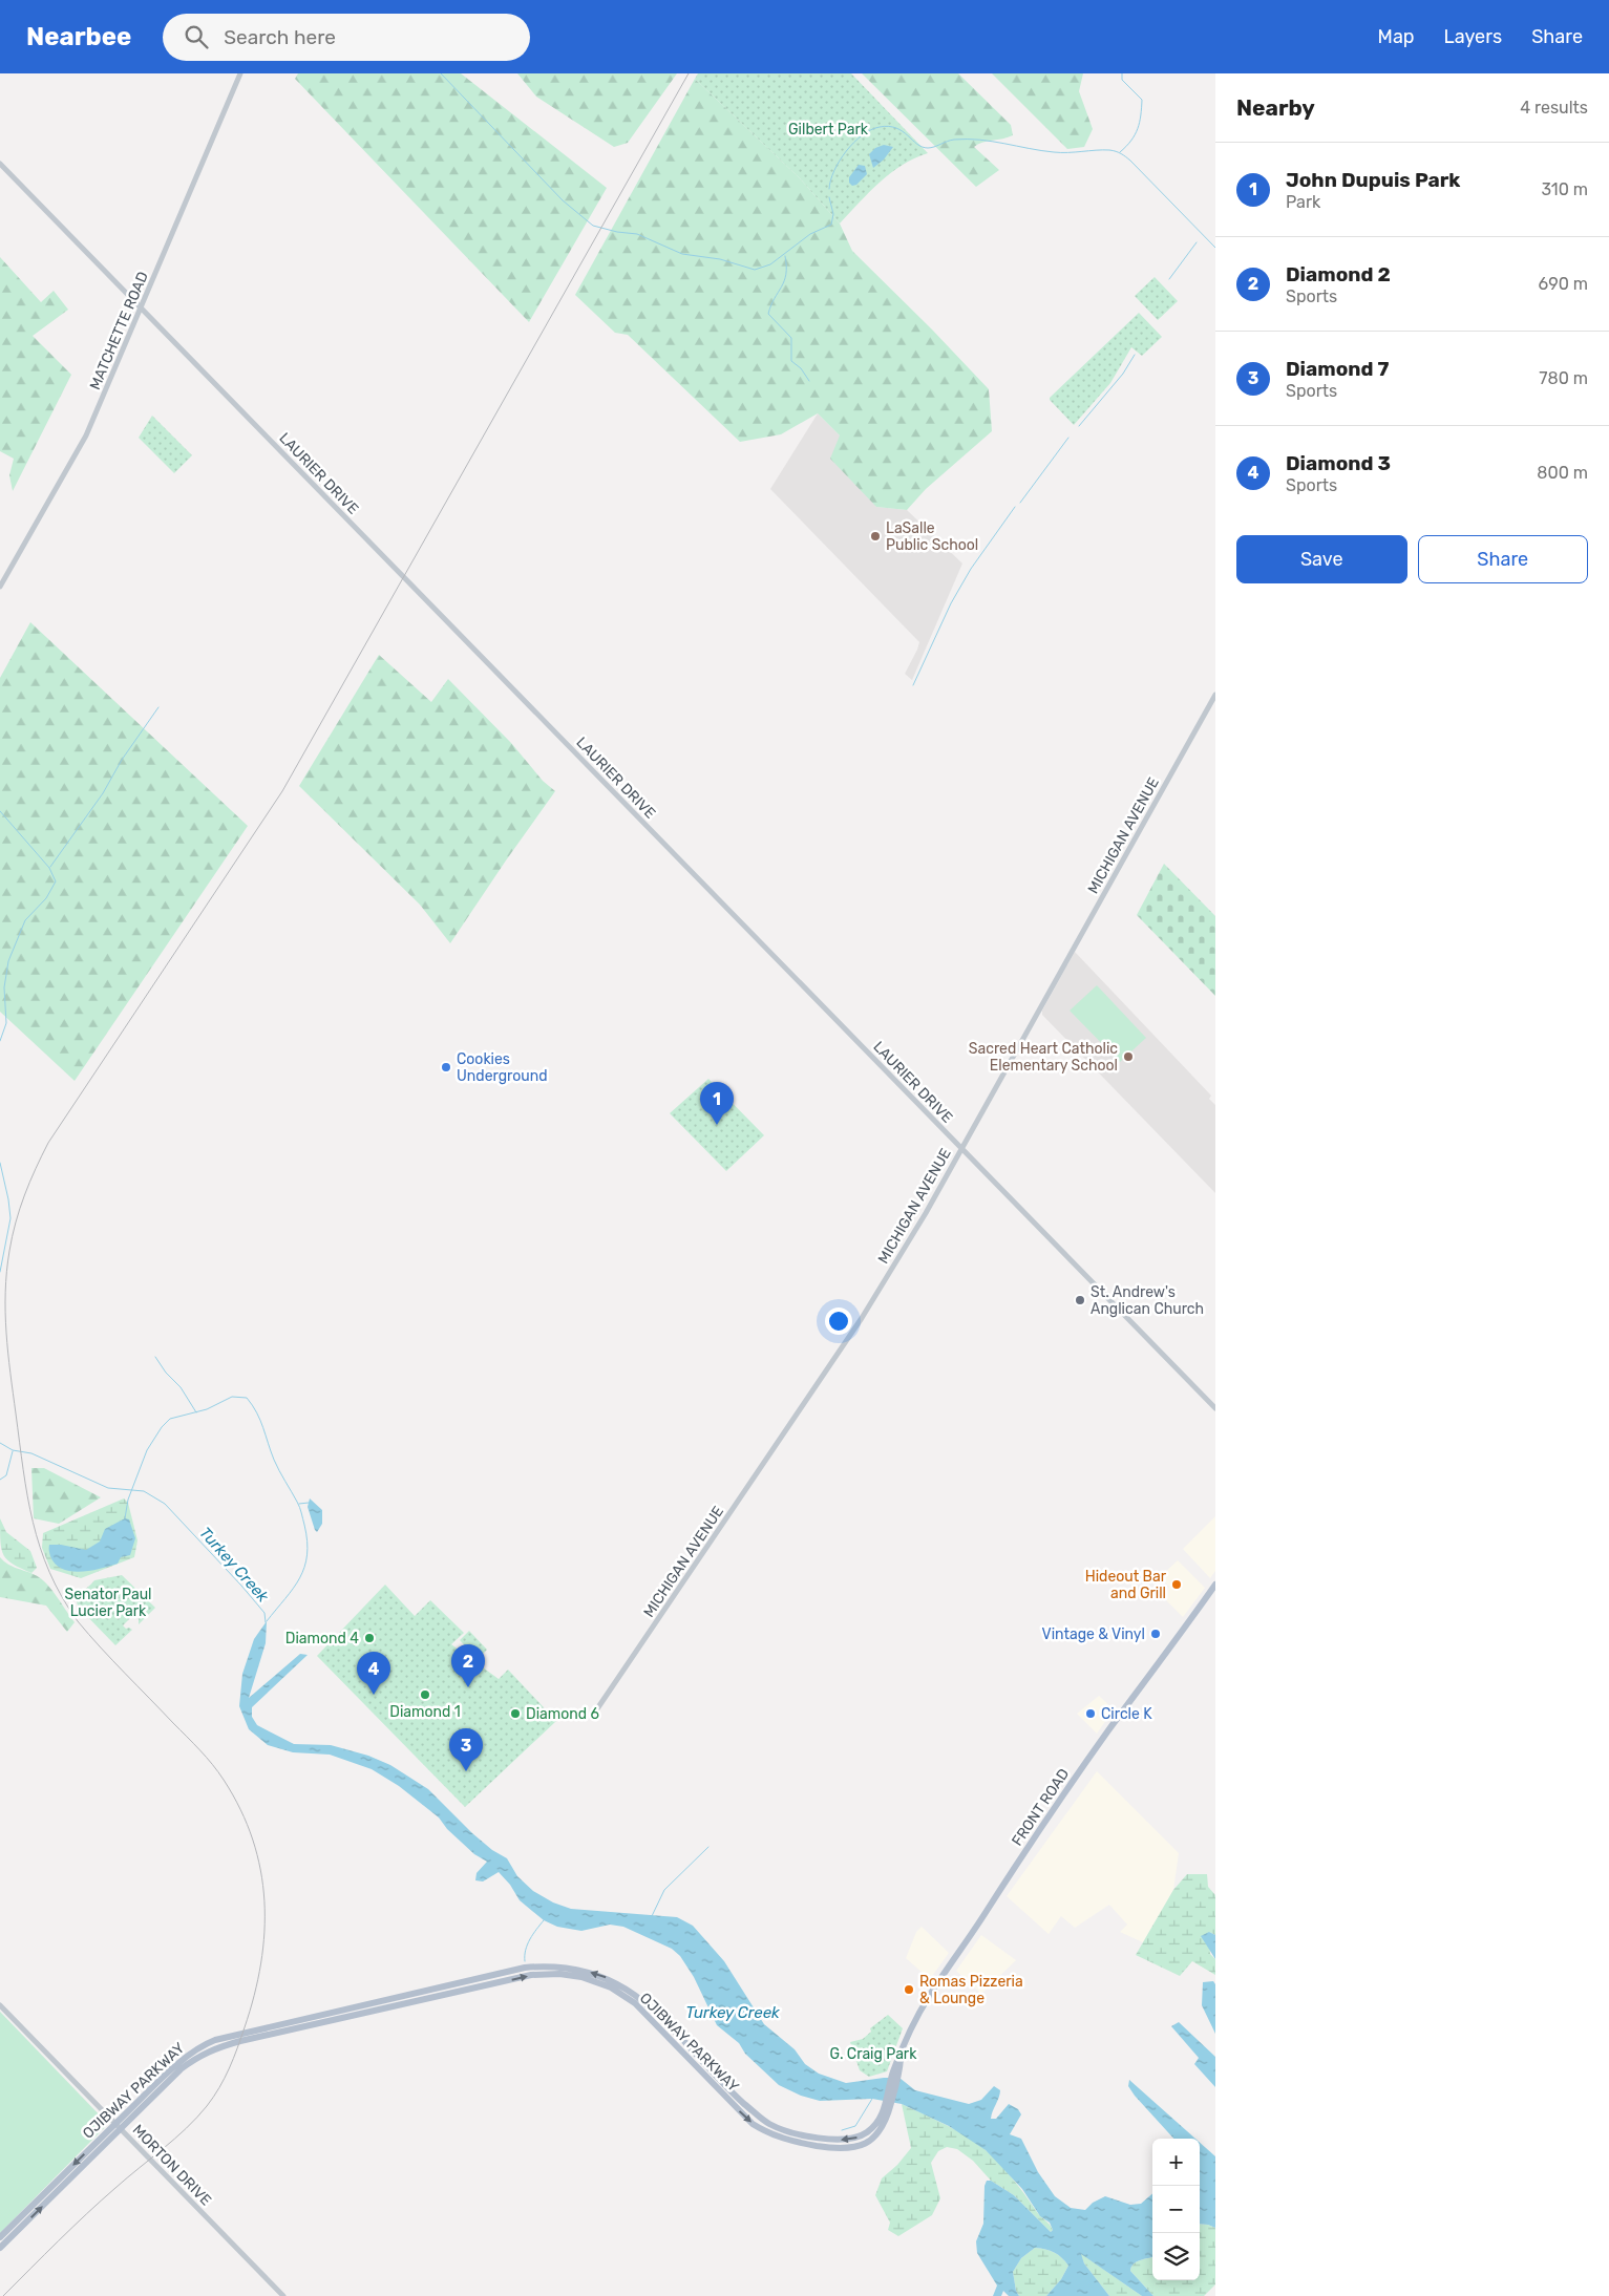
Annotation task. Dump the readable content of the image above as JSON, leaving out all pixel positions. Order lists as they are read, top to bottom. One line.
{"streets":{"main road":["FRONT ROAD","OJIBWAY PARKWAY"],"street":["MATCHETTE ROAD","LAURIER DRIVE","MICHIGAN AVENUE","MORTON DRIVE"]},"crossings":[["MATCHETTE ROAD","LAURIER DRIVE"],["LAURIER DRIVE","MICHIGAN AVENUE"],["FRONT ROAD","OJIBWAY PARKWAY"],["OJIBWAY PARKWAY","MORTON DRIVE"]],"water":["Turkey Creek"],"parks":["Gilbert Park","Senator Paul Lucier Park","G. Craig Park"],"places":["LaSalle Public School","Sacred Heart Catholic Elementary School","Cookies Underground","St. Andrew's Anglican Church","Hideout Bar and Grill","Vintage & Vinyl","Diamond 4","Diamond 1","Diamond 6","Circle K","Romas Pizzeria & Lounge"],"page":{"header":"Nearbee","search":"Search here","nav":["Map","Layers","Share"],"heading":["Nearby","4 results"],"list":[{"mark":"1","name":"John Dupuis Park","note":"Park","value":"310 m"},{"mark":"2","name":"Diamond 2","note":"Sports","value":"690 m"},{"mark":"3","name":"Diamond 7","note":"Sports","value":"780 m"},{"mark":"4","name":"Diamond 3","note":"Sports","value":"800 m"}],"buttons":["Save","Share"],"pins":["1","2","4","3"],"map_buttons":["+","−"]}}
